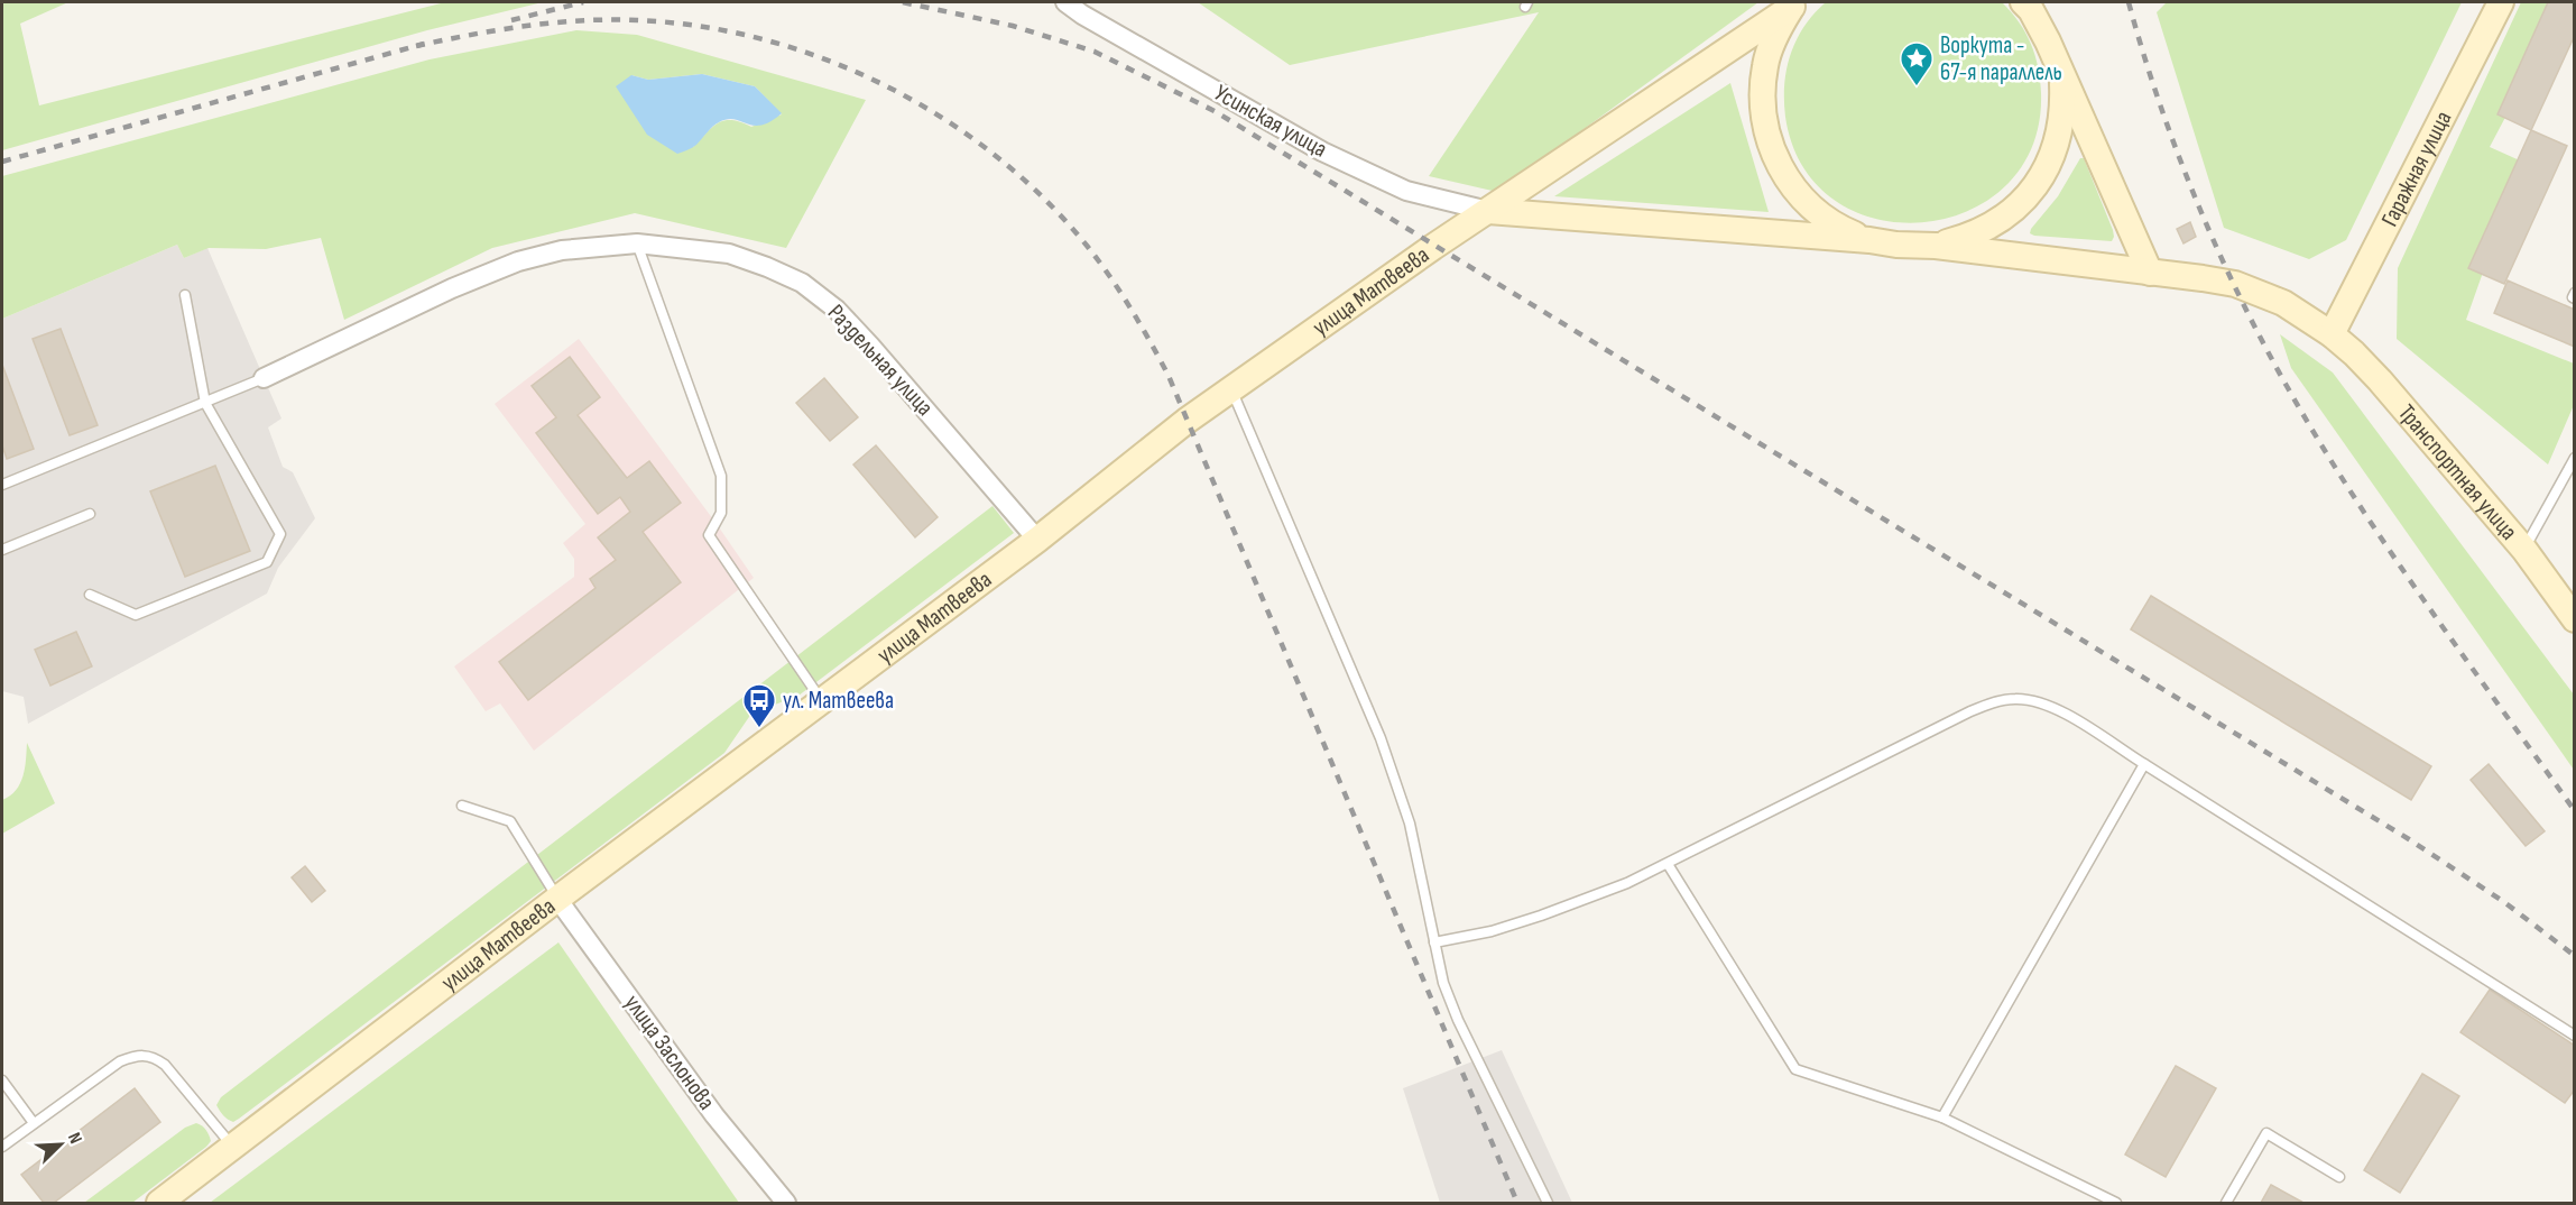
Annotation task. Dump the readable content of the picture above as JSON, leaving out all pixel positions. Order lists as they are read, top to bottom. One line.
{"streets":{"street":["Усинская улица","Гаражная улица","улица Матвеева","Раздельная улица","Транспортная улица","улица Заслонова"]},"crossings":[["Усинская улица","улица Матвеева"],["Гаражная улица","Транспортная улица"],["улица Матвеева","Раздельная улица"],["улица Матвеева","улица Заслонова"]],"places":{"place":["Воркута - 67-я параллель"],"bus stop":["ул. Матвеева"]},"north":"top right"}
